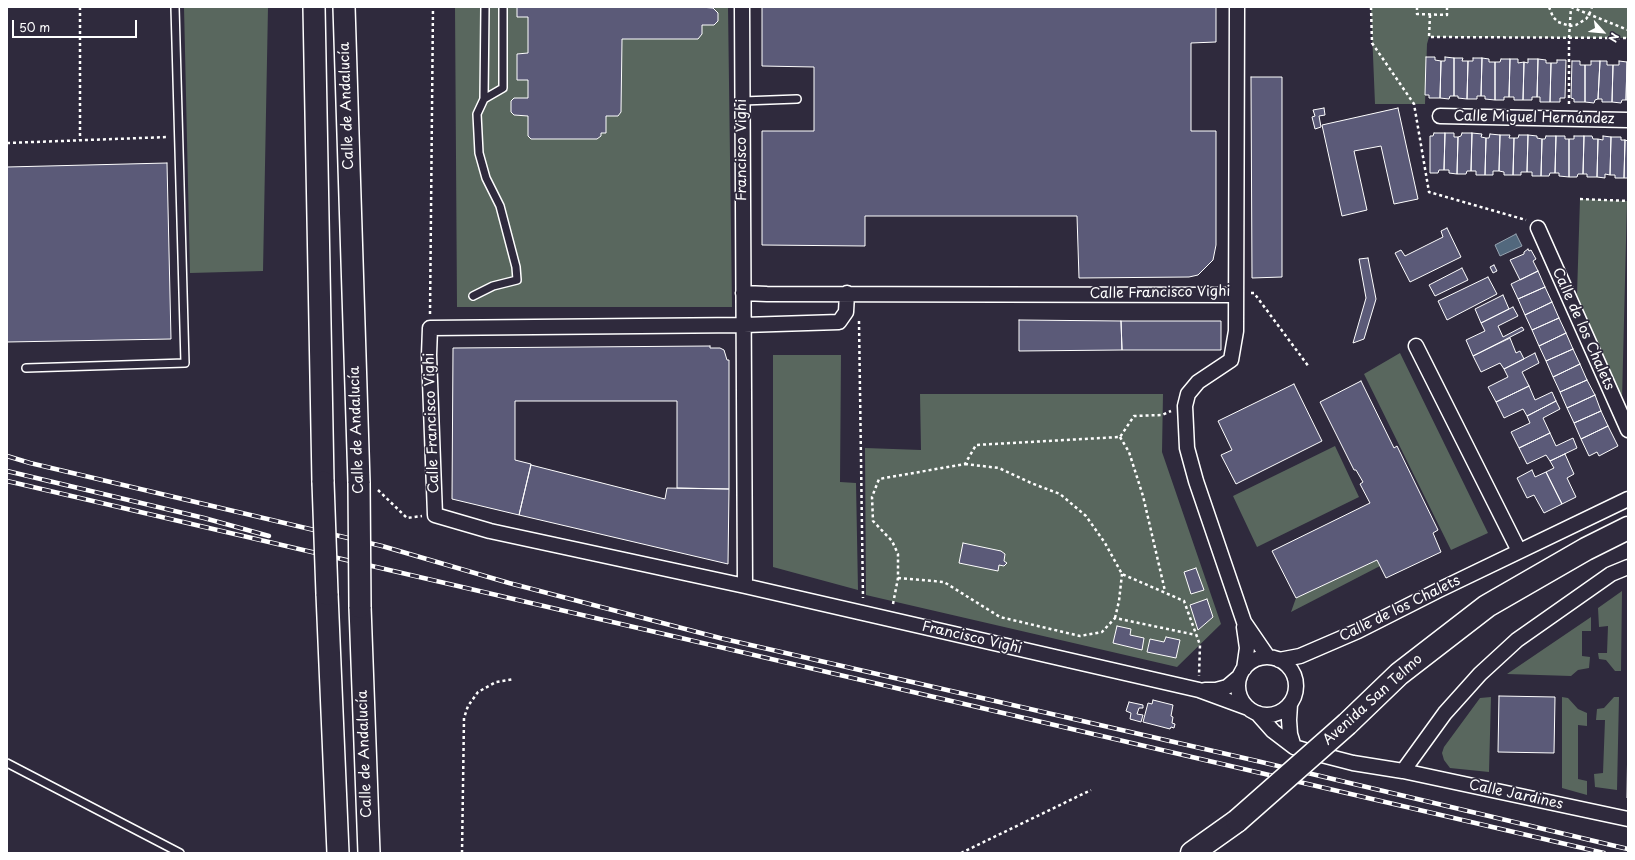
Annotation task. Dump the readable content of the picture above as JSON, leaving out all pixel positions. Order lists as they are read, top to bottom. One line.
{"streets":{"main road":["Calle de Andalucía","Avenida San Telmo"],"street":["Calle Miguel Hernández","Francisco Vighi","Calle Francisco Vighi","Calle de los Chalets","Calle Jardines"]},"crossings":[["Francisco Vighi","Calle Francisco Vighi"],["Francisco Vighi","Calle de los Chalets"]],"scale_bar":"50 m","north":"bottom right"}
